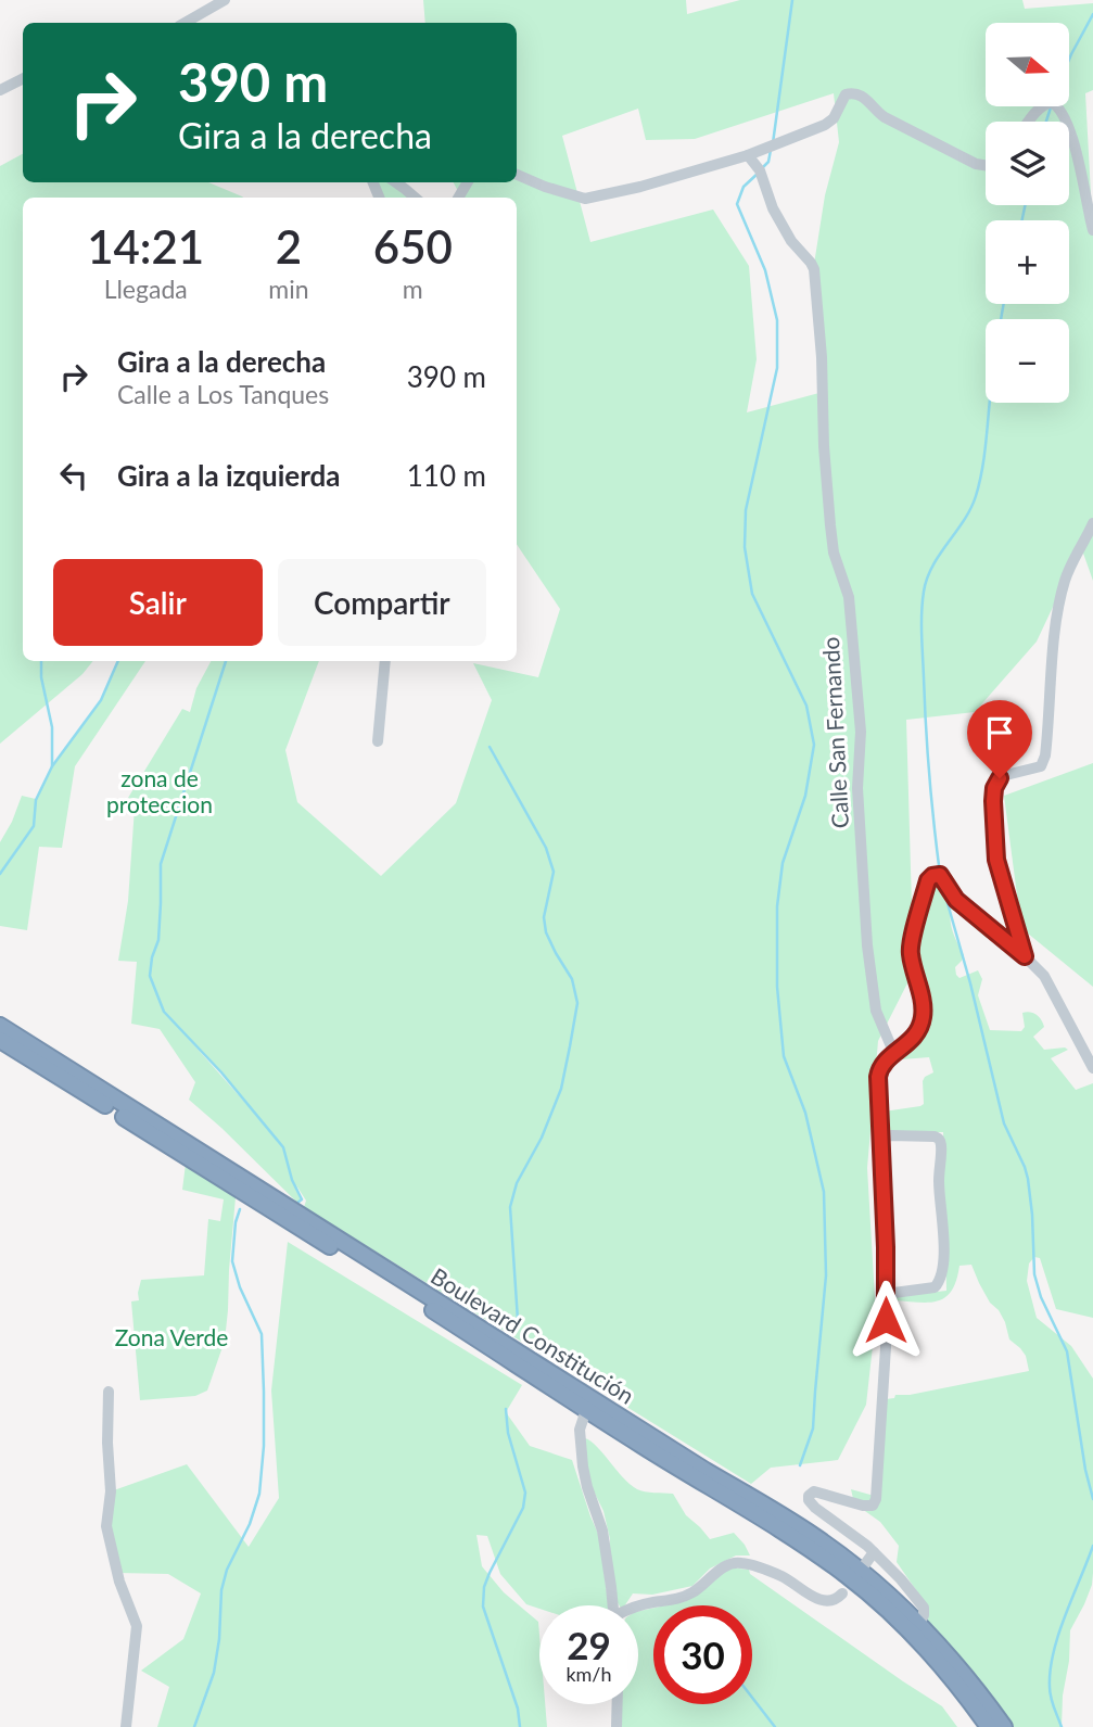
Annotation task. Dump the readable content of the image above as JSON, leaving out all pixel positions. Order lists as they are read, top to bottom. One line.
{"streets":{"highway":["Boulevard Constitución"],"street":["Calle San Fernando"]},"parks":["zona de proteccion","Zona Verde"],"north":"right","page":{"map_buttons":["+","−"],"turn":["390 m","Gira a la derecha"],"eta":["14:21","Llegada","2","min","650","m"],"list":[{"name":"Gira a la derecha","note":"Calle a Los Tanques","value":"390 m"},{"name":"Gira a la izquierda","value":"110 m"}],"buttons":["Salir","Compartir"],"speed":"29 km/h","limit":"30"}}
